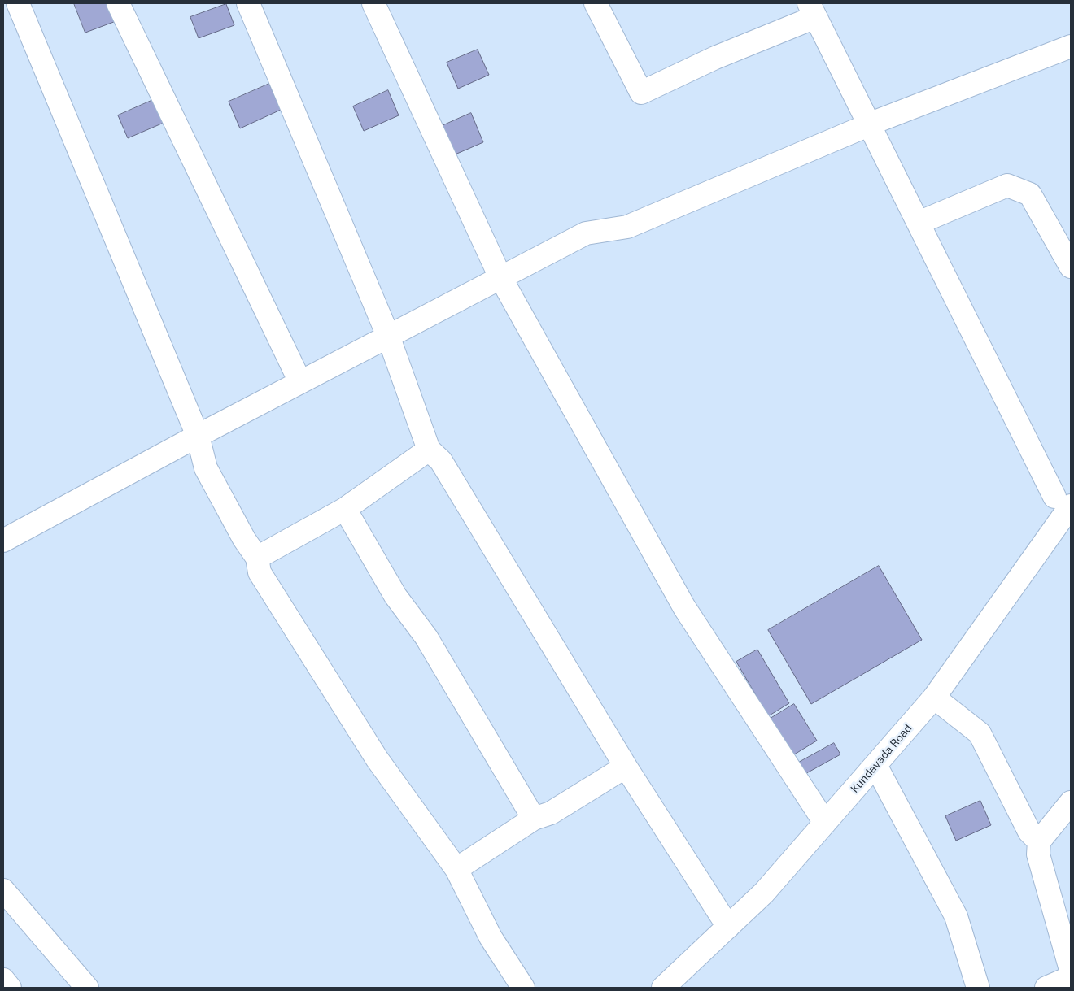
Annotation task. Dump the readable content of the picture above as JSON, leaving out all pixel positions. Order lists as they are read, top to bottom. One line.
{"streets":{"street":["Kundavada Road"]}}
